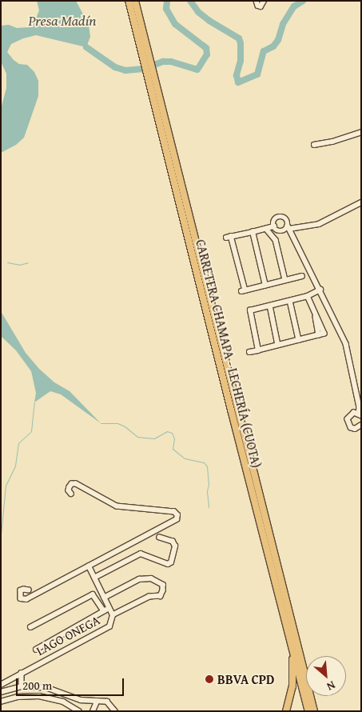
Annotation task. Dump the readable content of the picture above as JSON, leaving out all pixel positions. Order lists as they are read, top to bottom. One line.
{"streets":{"highway":["CARRETERA CHAMAPA - LECHERÍA (CUOTA)"],"street":["LAGO ONEGA"]},"water":["Presa Madín"],"places":["BBVA CPD"],"scale_bar":"200 m","north":"bottom right"}
